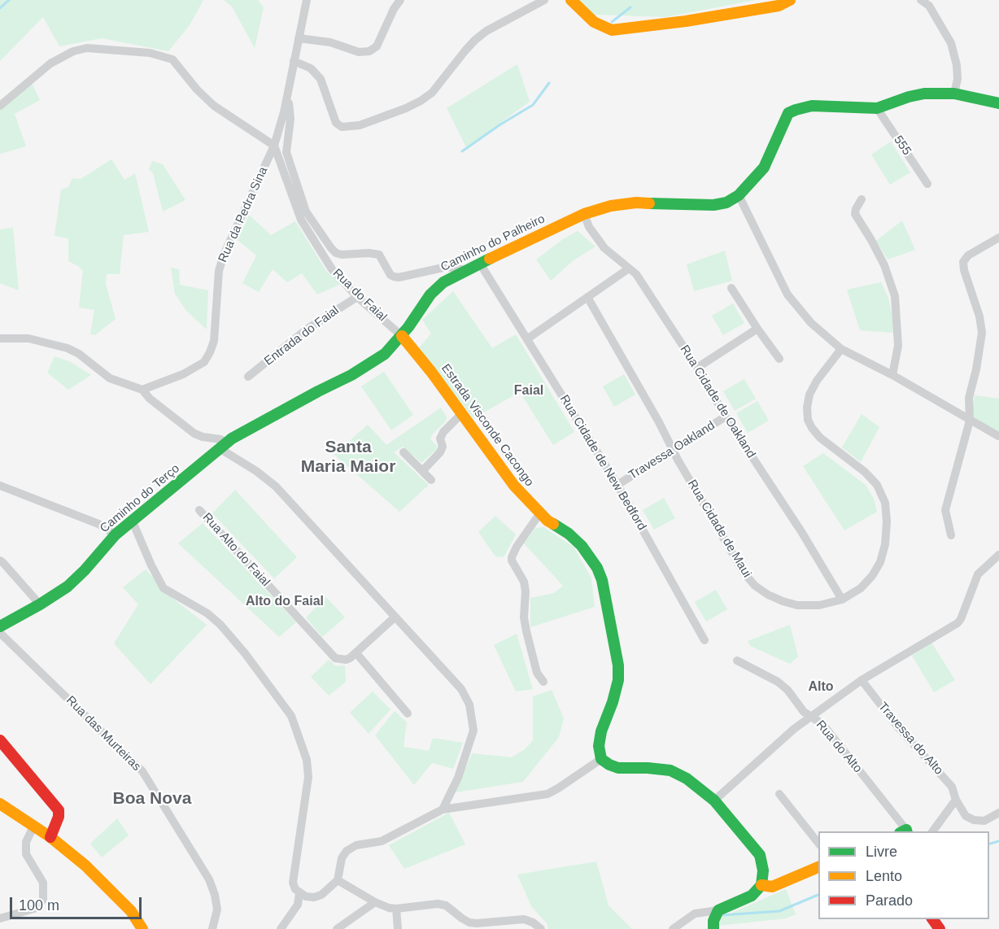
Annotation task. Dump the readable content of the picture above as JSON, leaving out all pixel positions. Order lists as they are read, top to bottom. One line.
{"streets":{"street":["555","Rua da Pedra Sina","Caminho do Palheiro","Rua do Faial","Entrada do Faial","Rua Cidade de Oakland","Estrada Visconde Cacongo","Travessa Oakland","Rua Cidade de New Bedford","Caminho do Terço","Rua Cidade de Maui","Rua Alto do Faial","Rua das Murteiras","Travessa do Alto","Rua do Alto"]},"crossings":[["555","Caminho do Palheiro"],["Rua da Pedra Sina","Rua do Faial"],["Caminho do Palheiro","Rua do Faial"],["Caminho do Palheiro","Rua Cidade de Oakland"],["Caminho do Palheiro","Estrada Visconde Cacongo"],["Caminho do Palheiro","Rua Cidade de New Bedford"],["Caminho do Palheiro","Caminho do Terço"],["Rua do Faial","Entrada do Faial"],["Rua do Faial","Estrada Visconde Cacongo"],["Rua Cidade de Oakland","Travessa Oakland"],["Rua Cidade de Oakland","Rua Cidade de Maui"],["Travessa Oakland","Rua Cidade de New Bedford"],["Travessa Oakland","Rua Cidade de Maui"]],"districts":["Faial","Santa Maria Maior","Alto do Faial","Alto","Boa Nova"],"legend":["Livre","Lento","Parado"],"scale_bar":"100 m"}
